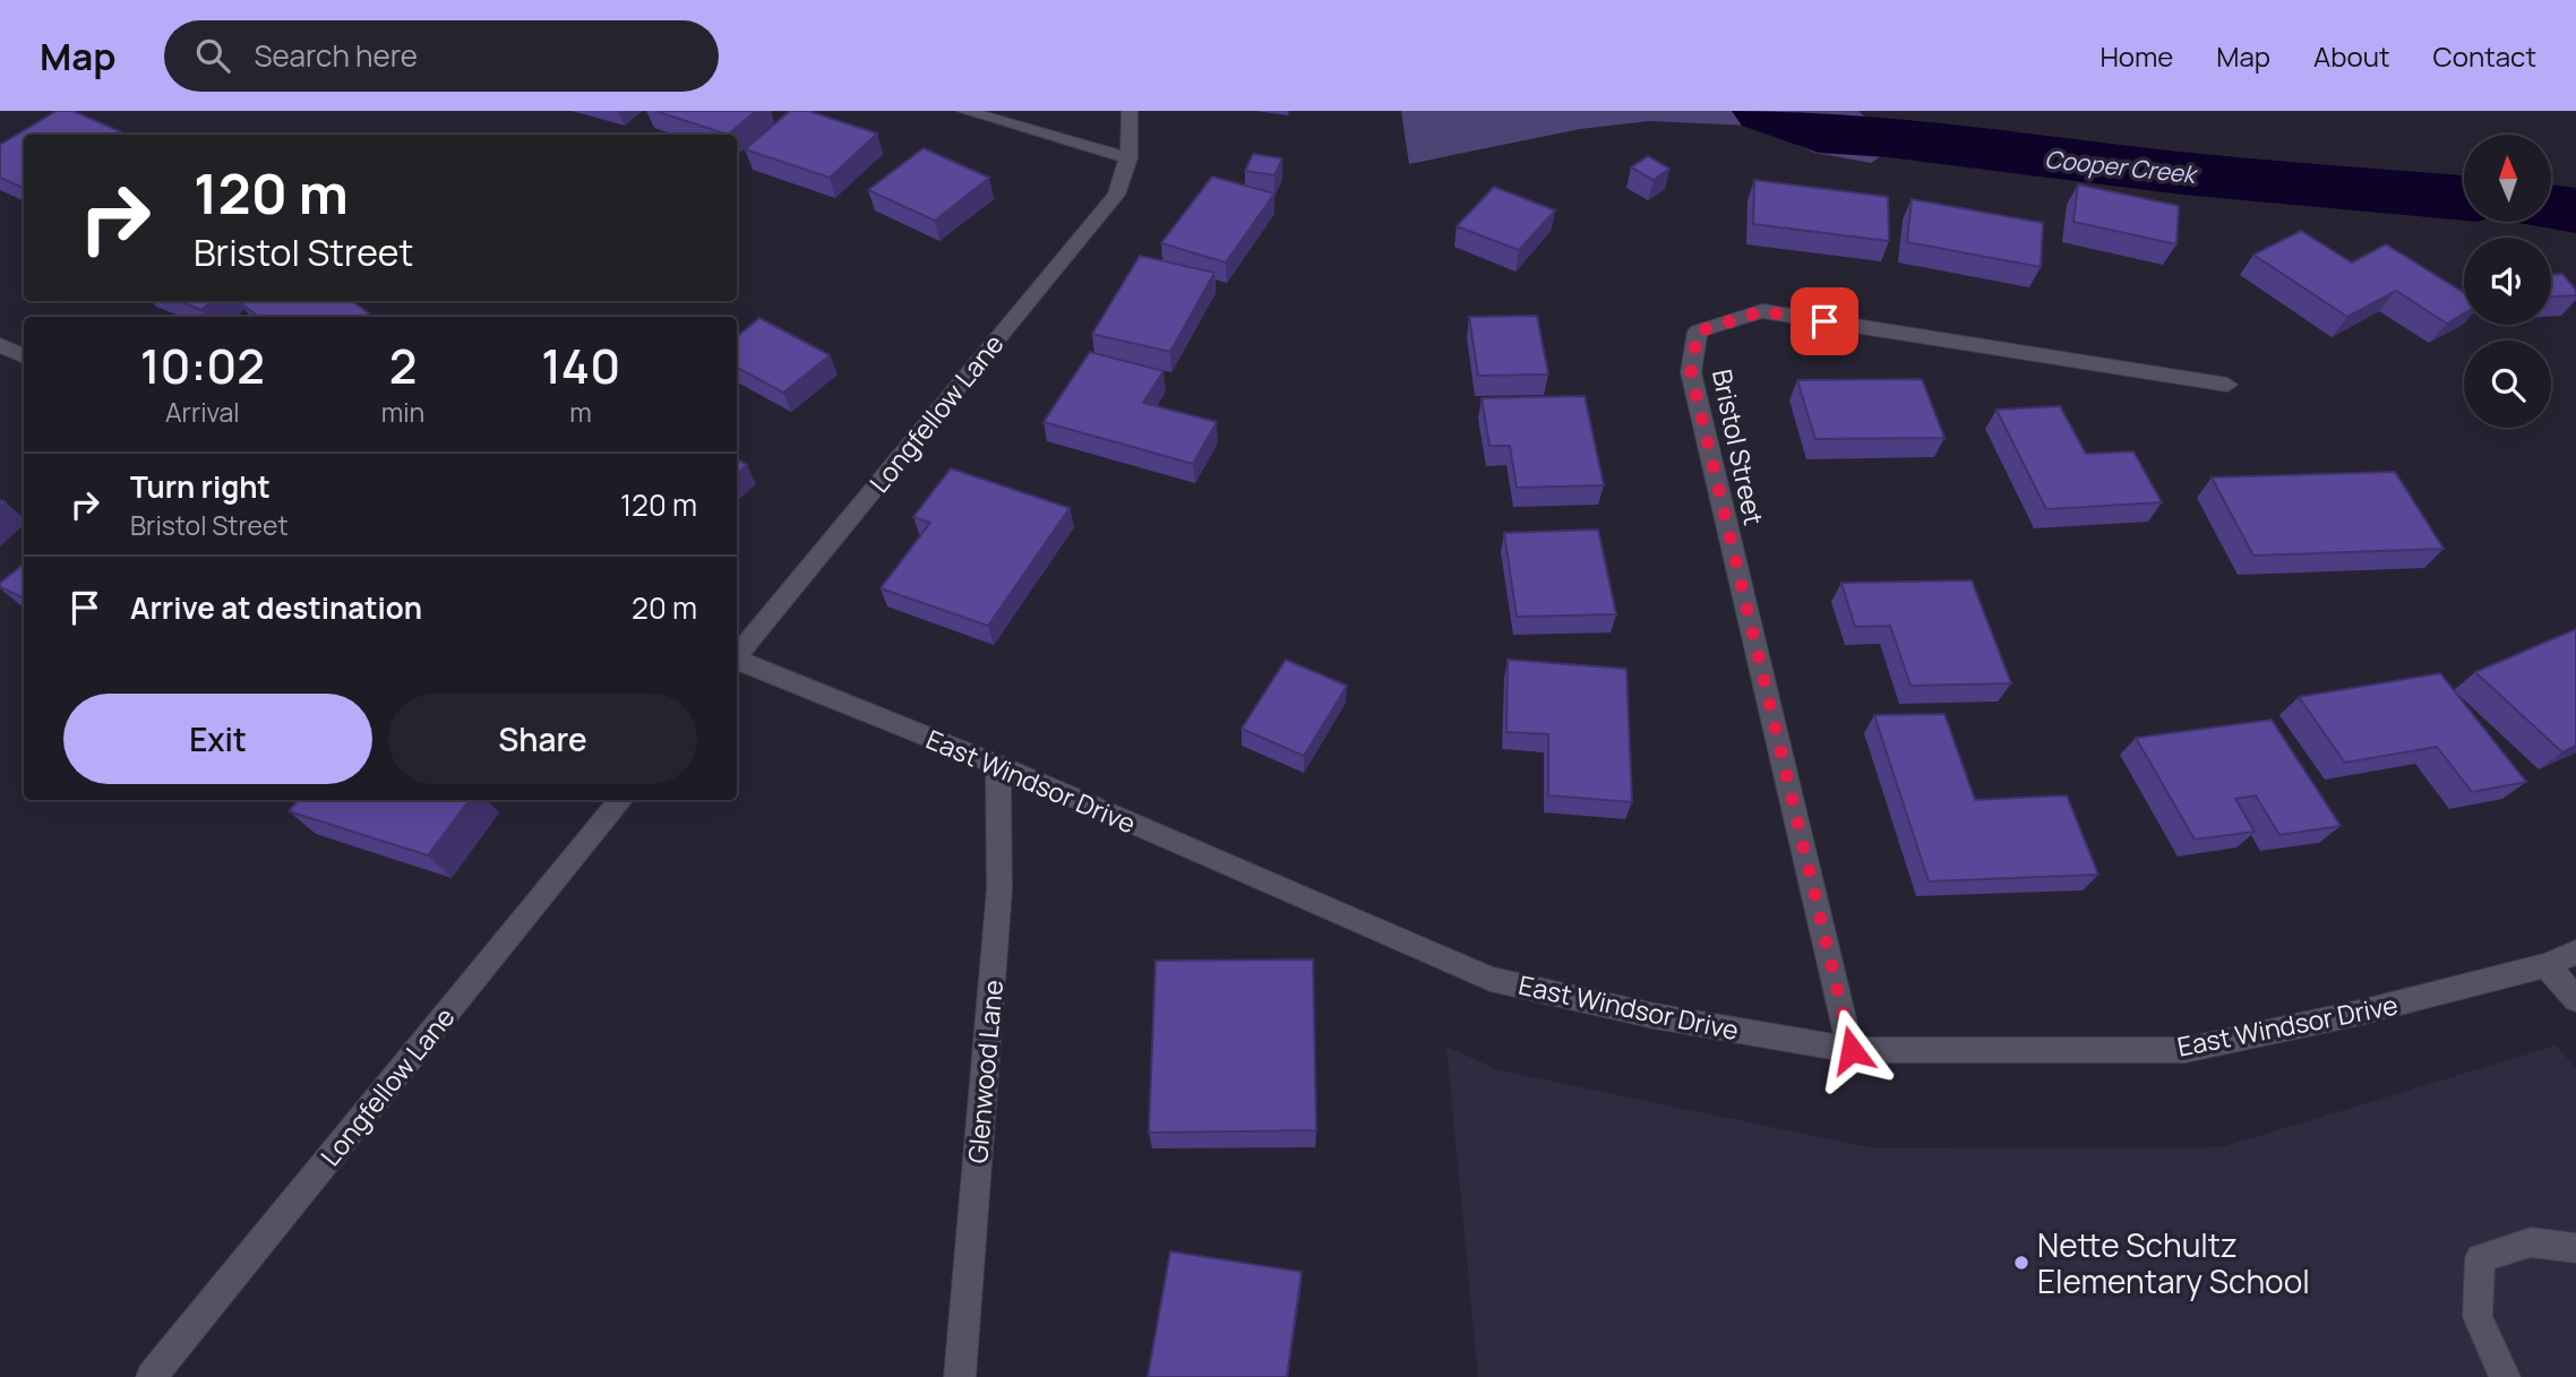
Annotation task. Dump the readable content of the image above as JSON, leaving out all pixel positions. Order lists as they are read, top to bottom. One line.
{"streets":{"street":["Longfellow Lane","Bristol Street","East Windsor Drive","Glenwood Lane"]},"crossings":[["Bristol Street","East Windsor Drive"],["East Windsor Drive","Glenwood Lane"]],"water":["Cooper Creek"],"places":["Nette Schultz Elementary School"],"north":"top","page":{"header":"Map","search":"Search here","nav":["Home","Map","About","Contact"],"turn":["120 m","Bristol Street"],"eta":["10:02","Arrival","2","min","140","m"],"list":[{"name":"Turn right","note":"Bristol Street","value":"120 m"},{"name":"Arrive at destination","value":"20 m"}],"buttons":["Exit","Share"]}}
